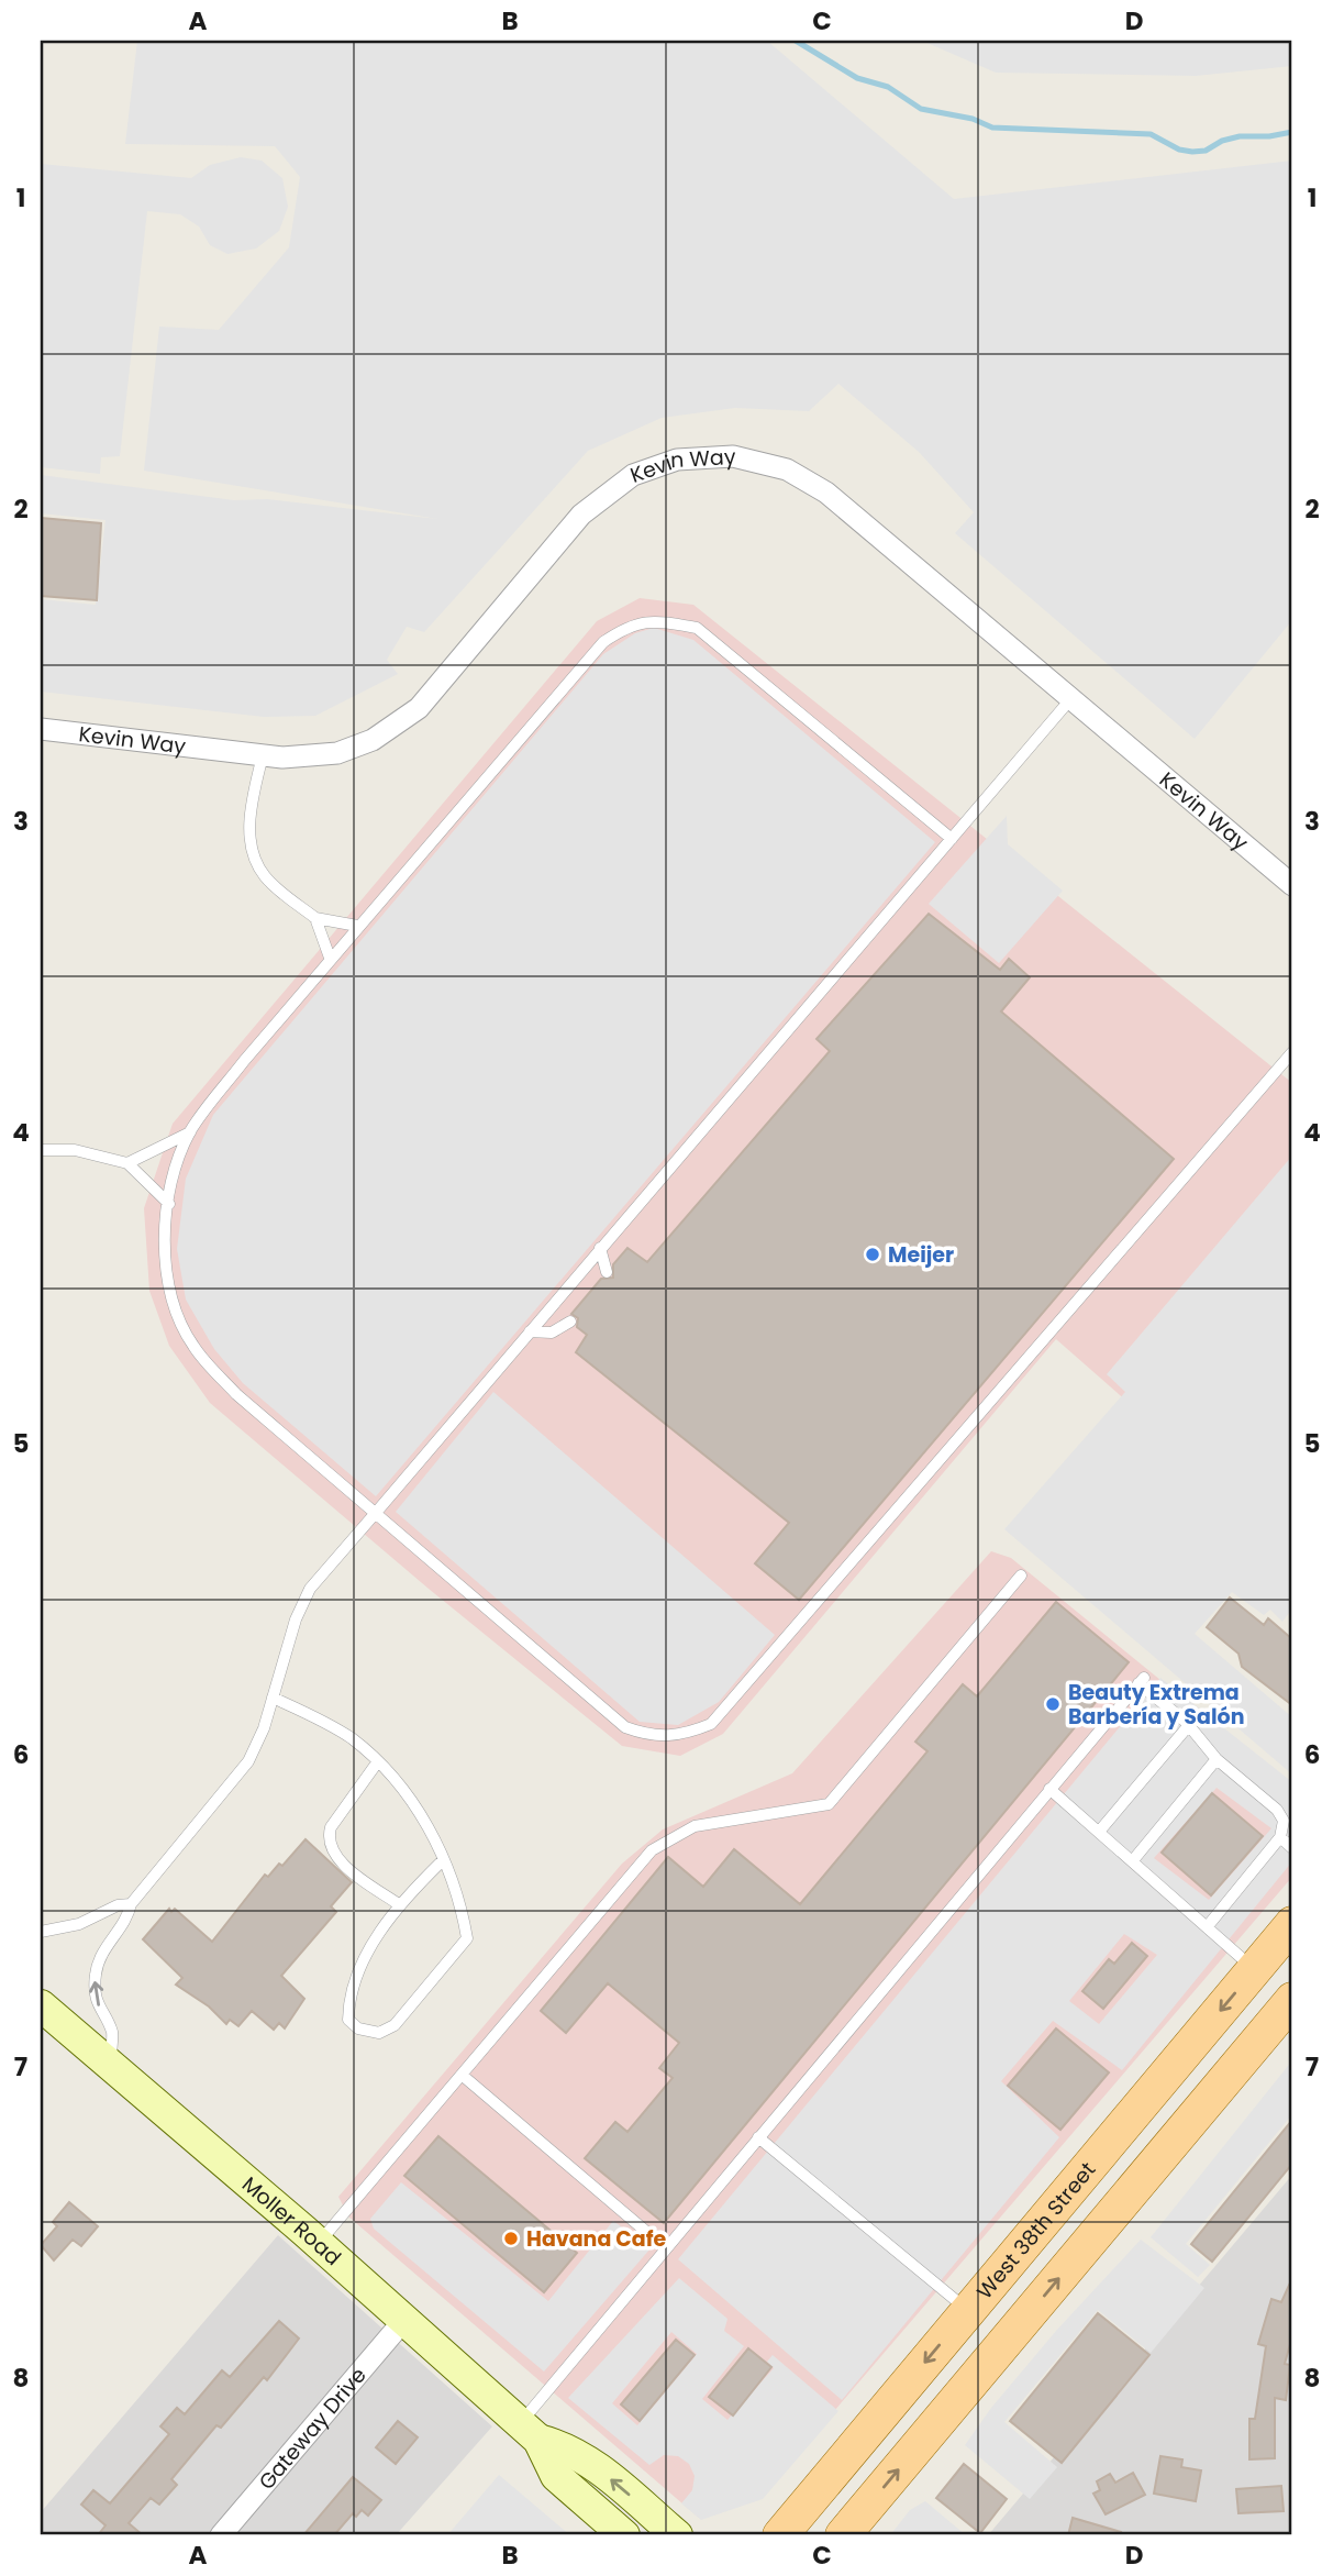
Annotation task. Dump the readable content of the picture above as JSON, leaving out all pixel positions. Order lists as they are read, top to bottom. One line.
{"streets":{"main road":["Moller Road","West 38th Street"],"street":["Kevin Way","Gateway Drive"]},"crossings":[["Moller Road","Gateway Drive"]],"places":["Meijer","Beauty Extrema Barbería y Salón","Havana Cafe"],"grid":{"columns":["A","B","C","D"],"rows":["1","2","3","4","5","6","7","8"]}}
